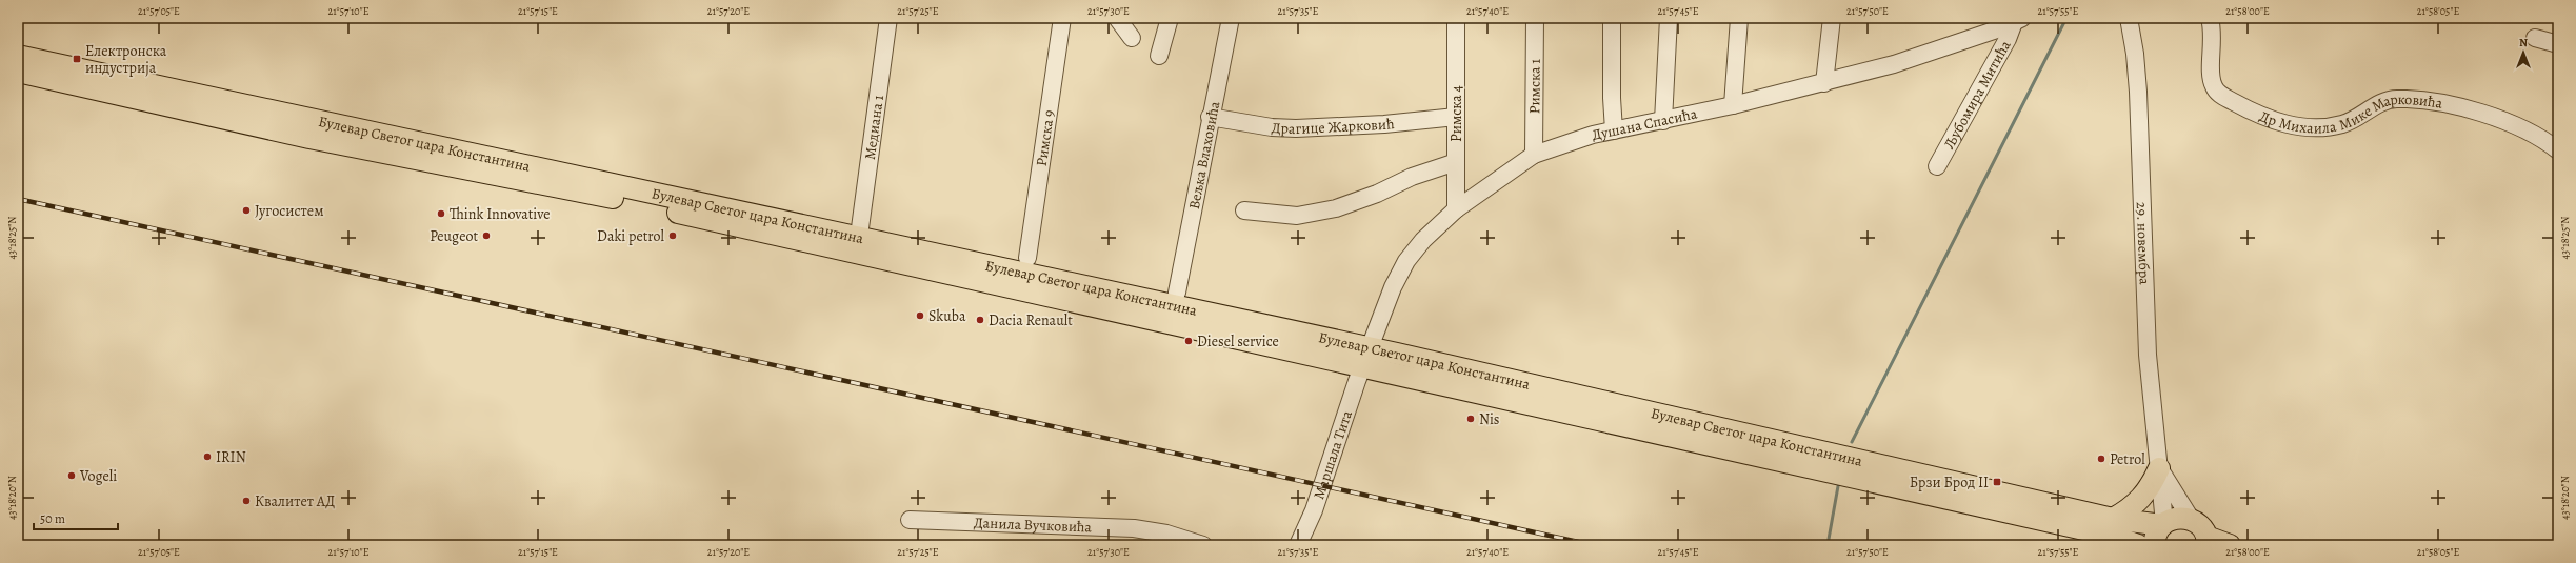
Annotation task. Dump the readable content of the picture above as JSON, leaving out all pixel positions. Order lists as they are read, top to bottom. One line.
{"streets":{"main road":["Булевар Светог цара Константина"],"street":["Римска 1","Љубомира Митића","Др Михаила Мике Марковића","Римска 4","Драгице Жарковић","Душана Спасића","Медиана 1","Римска 9","Вељка Влаховића","29. новембра","Маршала Тита","Данила Вучковића"]},"crossings":[["Римска 1","Душана Спасића"],["Љубомира Митића","Душана Спасића"],["Римска 4","Драгице Жарковић"],["Римска 4","Душана Спасића"],["Драгице Жарковић","Вељка Влаховића"],["Душана Спасића","Булевар Светог цара Константина"],["Душана Спасића","Маршала Тита"],["Медиана 1","Булевар Светог цара Константина"],["Булевар Светог цара Константина","29. новембра"],["Булевар Светог цара Константина","Маршала Тита"]],"places":{"transit":["Електронска индустрија","Брзи Брод II"],"other":["Југосистем","Think Innovative","Peugeot","Daki petrol","Skuba","Dacia Renault","Diesel service","Nis","IRIN","Petrol","Vogeli","Квалитет АД"]},"scale_bar":"50 m","north":"top","coordinates":["21°57'05\"E","21°57'10\"E","21°57'15\"E","21°57'20\"E","21°57'25\"E","21°57'30\"E","21°57'35\"E","21°57'40\"E","21°57'45\"E","21°57'50\"E","21°57'55\"E","21°58'00\"E","21°58'05\"E","43°18'25\"N","43°18'20\"N"]}
